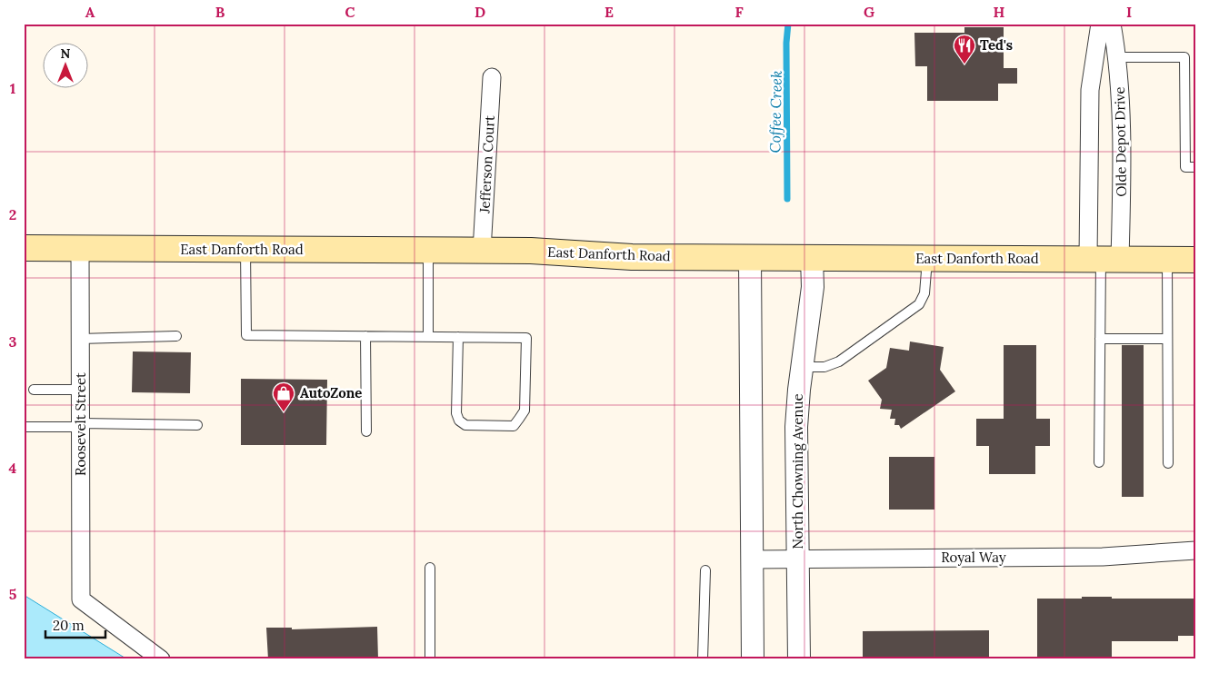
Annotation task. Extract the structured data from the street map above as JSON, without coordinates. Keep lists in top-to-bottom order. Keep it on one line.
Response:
{"streets":{"main road":["East Danforth Road"],"street":["Olde Depot Drive","Jefferson Court","Roosevelt Street","North Chowning Avenue","Royal Way"]},"crossings":[["Olde Depot Drive","East Danforth Road"],["Jefferson Court","East Danforth Road"],["East Danforth Road","Roosevelt Street"],["East Danforth Road","North Chowning Avenue"],["North Chowning Avenue","Royal Way"]],"water":["Coffee Creek"],"places":{"restaurant":["Ted's"],"shop":["AutoZone"]},"scale_bar":"20 m","north":"top","grid":{"columns":["A","B","C","D","E","F","G","H","I"],"rows":["1","2","3","4","5"]}}
